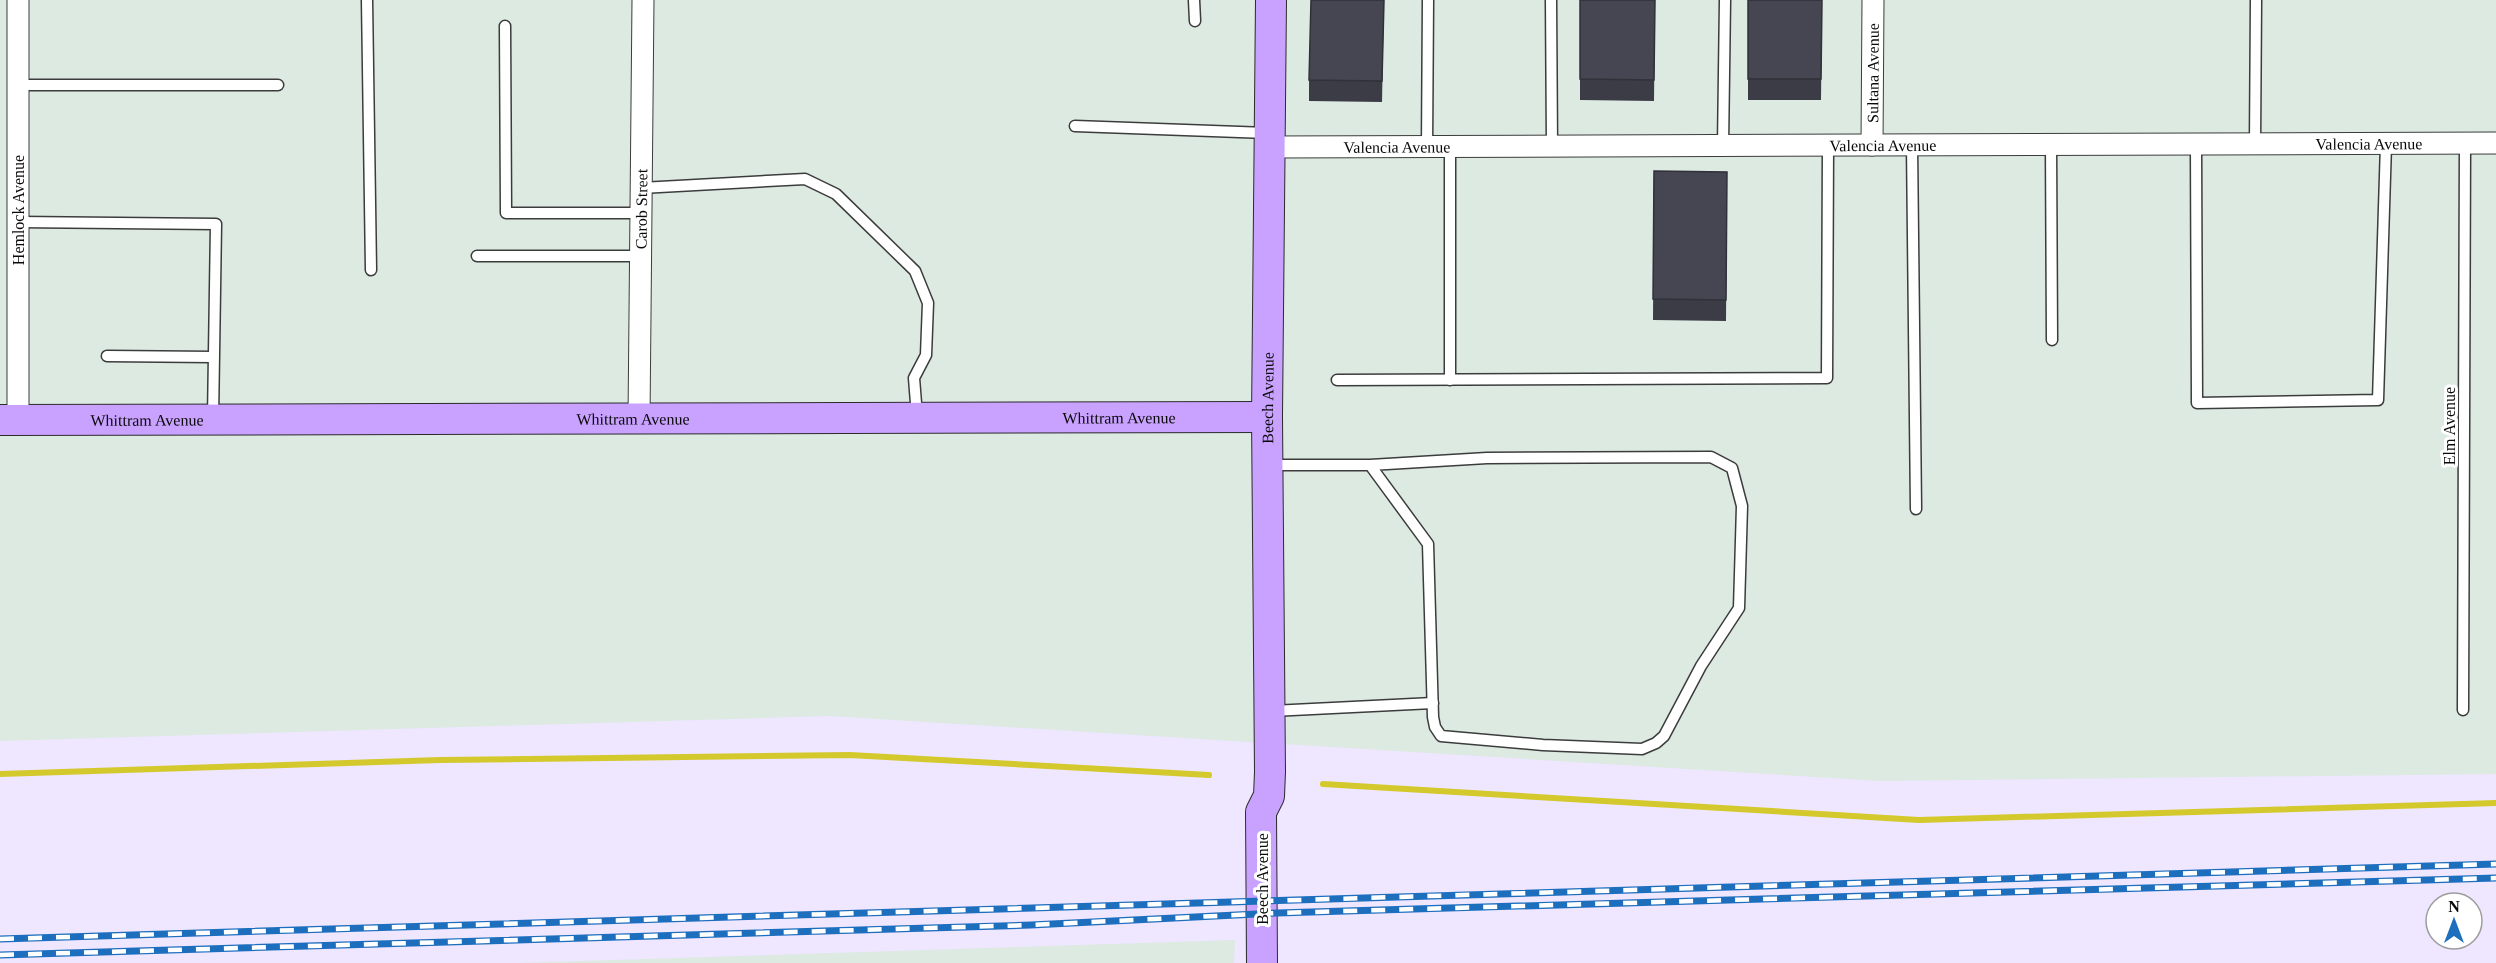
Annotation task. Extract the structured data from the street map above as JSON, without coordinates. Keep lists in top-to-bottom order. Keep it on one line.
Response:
{"streets":{"street":["Sultana Avenue","Valencia Avenue","Hemlock Avenue","Carob Street","Beech Avenue","Whittram Avenue"],"lane":["Elm Avenue"]},"crossings":[["Sultana Avenue","Valencia Avenue"],["Valencia Avenue","Beech Avenue"],["Valencia Avenue","Elm Avenue"],["Hemlock Avenue","Whittram Avenue"],["Carob Street","Whittram Avenue"],["Beech Avenue","Whittram Avenue"]],"north":"top"}
